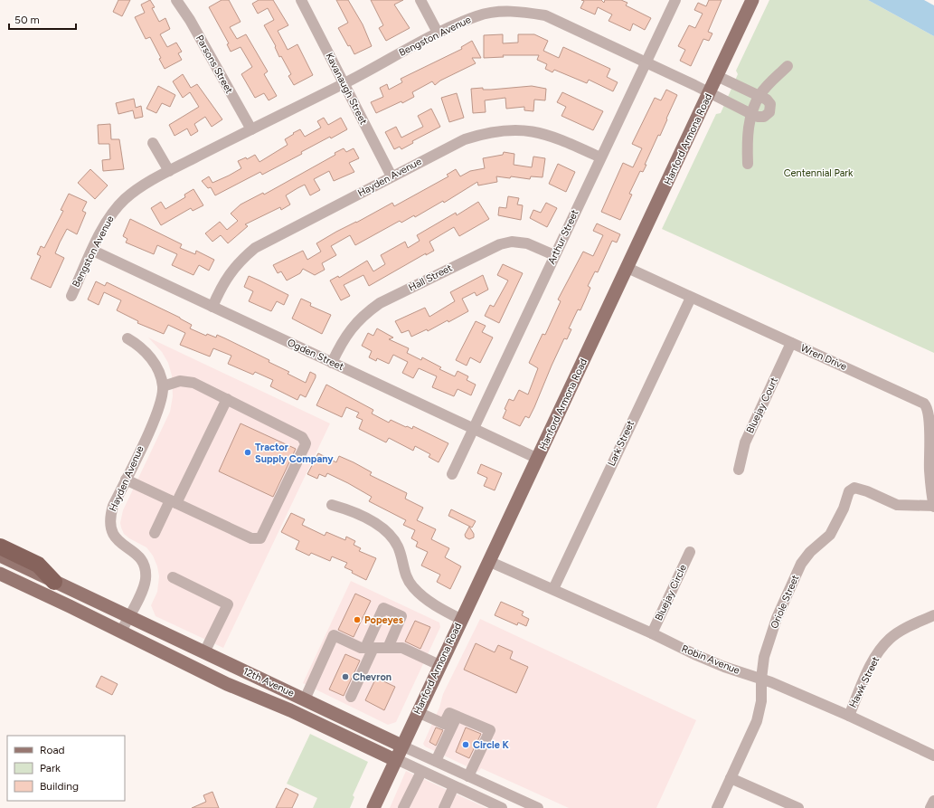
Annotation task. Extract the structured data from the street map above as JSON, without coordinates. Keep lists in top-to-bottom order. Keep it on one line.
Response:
{"streets":{"main road":["Hanford Armona Road","12th Avenue"],"street":["Bengston Avenue","Parsons Street","Kavanaugh Street","Hayden Avenue","Arthur Street","Hall Street","Ogden Street","Wren Drive","Bluejay Court","Lark Street","Bluejay Circle","Oriole Street","Robin Avenue","Hawk Street"]},"crossings":[["Bengston Avenue","Parsons Street"],["Bengston Avenue","Kavanaugh Street"],["Bengston Avenue","Hanford Armona Road"],["Bengston Avenue","Arthur Street"],["Bengston Avenue","Ogden Street"],["Kavanaugh Street","Hayden Avenue"],["Hanford Armona Road","Ogden Street"],["Hanford Armona Road","Wren Drive"],["Hanford Armona Road","Robin Avenue"],["Hanford Armona Road","12th Avenue"],["Hayden Avenue","Arthur Street"],["Hayden Avenue","Ogden Street"],["Hayden Avenue","12th Avenue"],["Arthur Street","Hall Street"],["Arthur Street","Ogden Street"],["Hall Street","Ogden Street"],["Wren Drive","Bluejay Court"],["Wren Drive","Lark Street"],["Wren Drive","Oriole Street"],["Lark Street","Robin Avenue"],["Bluejay Circle","Robin Avenue"],["Oriole Street","Robin Avenue"],["Robin Avenue","Hawk Street"]],"parks":["Centennial Park"],"places":["Tractor Supply Company","Popeyes","Chevron","Circle K"],"legend":["Road","Park","Building"],"scale_bar":"50 m"}
